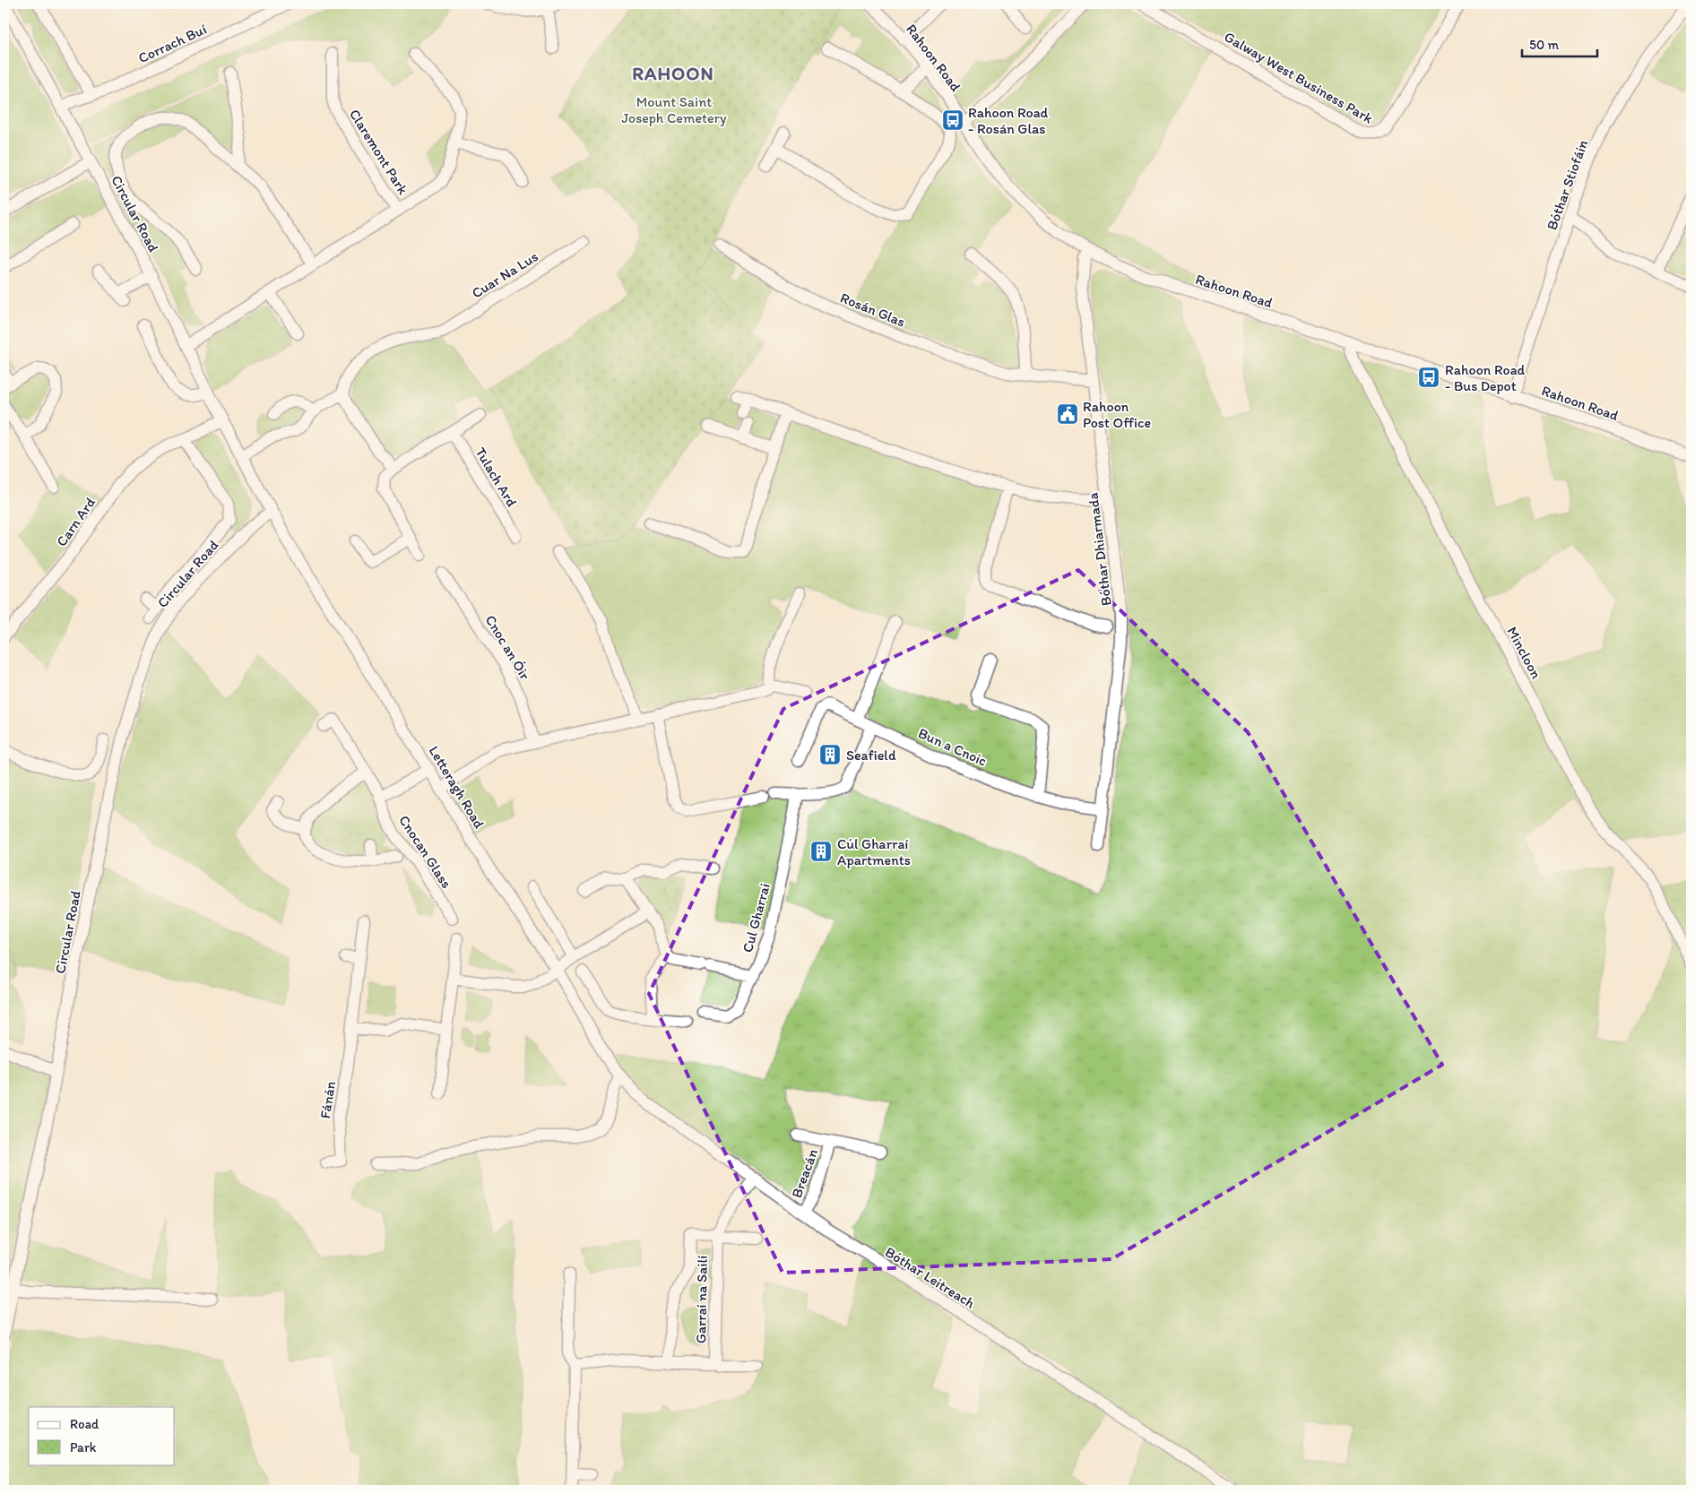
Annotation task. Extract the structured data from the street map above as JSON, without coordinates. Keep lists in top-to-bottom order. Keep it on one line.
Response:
{"streets":{"street":["Corrach Buí","Rahoon Road","Galway West Business Park","Claremont Park","Bóthar Stiofáin","Circular Road","Cuar Na Lus","Rosán Glas","Tulach Ard","Carn Ard","Bóthar Dhiarmada","Cnoc an Óir","Mincloon","Bun a Cnoic","Letteragh Road","Cnocan Glass","Cul Gharrai","Fánán","Breacán","Bóthar Leitreach","Garraí na Sailí"]},"crossings":[["Corrach Buí","Circular Road"],["Rahoon Road","Bóthar Stiofáin"],["Rahoon Road","Bóthar Dhiarmada"],["Rahoon Road","Mincloon"],["Claremont Park","Circular Road"],["Circular Road","Carn Ard"],["Circular Road","Letteragh Road"],["Rosán Glas","Bóthar Dhiarmada"],["Bóthar Dhiarmada","Bun a Cnoic"],["Letteragh Road","Bóthar Leitreach"],["Breacán","Bóthar Leitreach"],["Bóthar Leitreach","Garraí na Sailí"]],"districts":["RAHOON"],"parks":["Mount Saint Joseph Cemetery"],"places":{"bus stop":["Rahoon Road - Rosán Glas","Rahoon Road - Bus Depot"],"public building":["Rahoon Post Office"],"building":["Seafield","Cúl Gharraí Apartments"]},"legend":["Road","Park"],"scale_bar":"50 m"}
